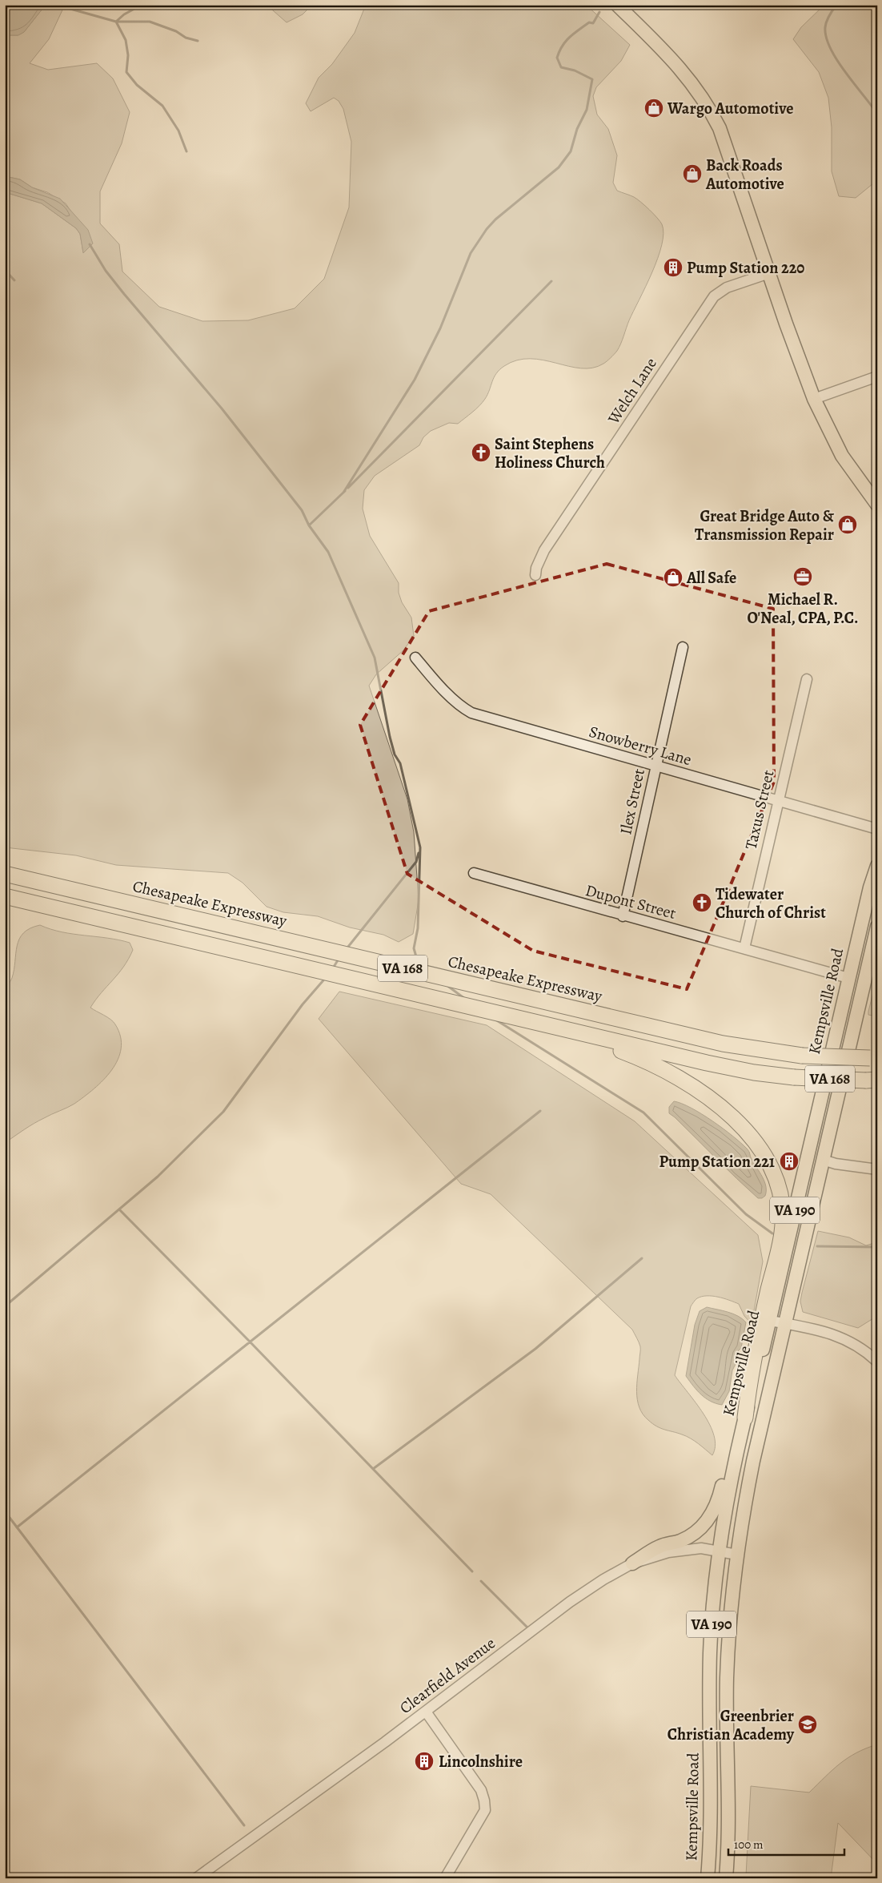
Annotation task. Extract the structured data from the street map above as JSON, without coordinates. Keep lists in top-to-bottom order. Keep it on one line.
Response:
{"streets":{"highway":["Chesapeake Expressway","VA 168"],"main road":["Kempsville Road","VA 190"],"street":["Welch Lane","Snowberry Lane","Ilex Street","Taxus Street","Dupont Street","Clearfield Avenue"]},"crossings":[["Snowberry Lane","Ilex Street"],["Snowberry Lane","Taxus Street"],["Ilex Street","Dupont Street"],["Taxus Street","Dupont Street"],["Dupont Street","Kempsville Road"],["Kempsville Road","Clearfield Avenue"]],"places":{"shop":["Wargo Automotive","Back Roads Automotive","Great Bridge Auto & Transmission Repair","All Safe"],"building":["Pump Station 220","Pump Station 221","Lincolnshire"],"church":["Saint Stephens Holiness Church","Tidewater Church of Christ"],"office":["Michael R. O'Neal, CPA, P.C."],"school or university":["Greenbrier Christian Academy"]},"scale_bar":"100 m"}
